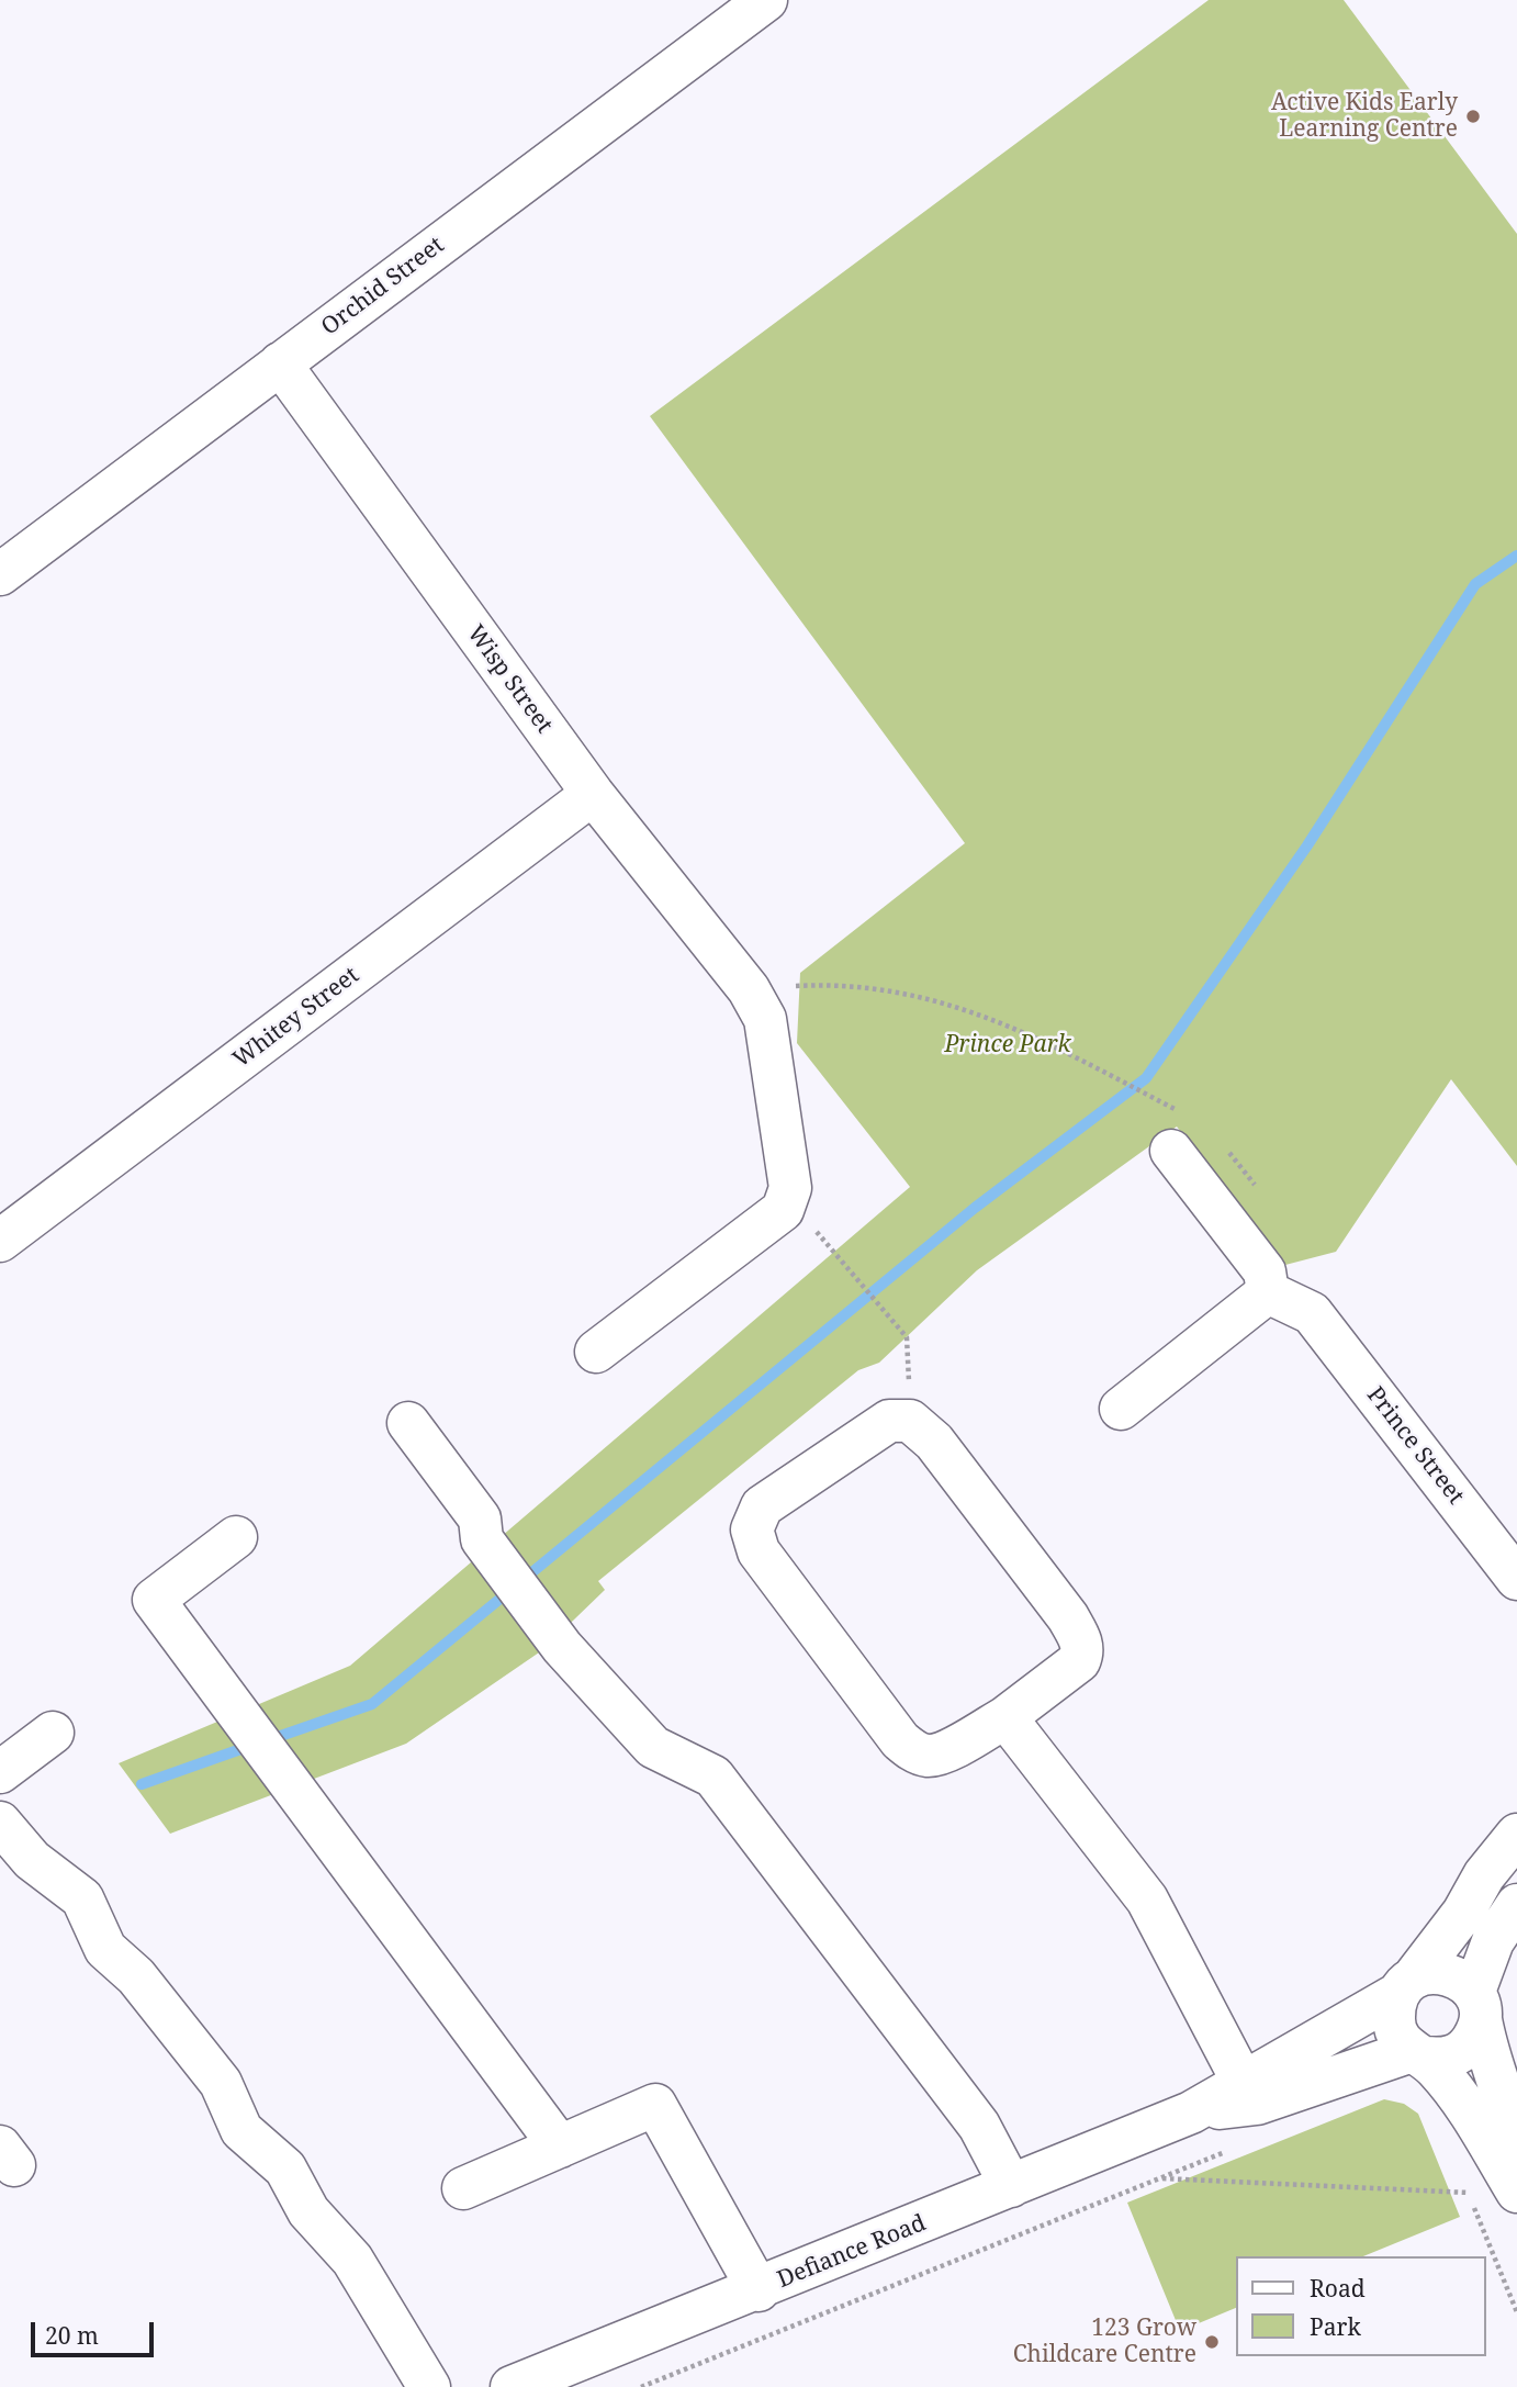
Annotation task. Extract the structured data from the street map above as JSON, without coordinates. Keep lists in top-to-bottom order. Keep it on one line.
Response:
{"streets":{"street":["Orchid Street","Wisp Street","Whitey Street","Prince Street","Defiance Road"]},"crossings":[["Orchid Street","Wisp Street"],["Wisp Street","Whitey Street"]],"parks":["Prince Park"],"places":["Active Kids Early Learning Centre","123 Grow Childcare Centre"],"legend":["Road","Park"],"scale_bar":"20 m"}
